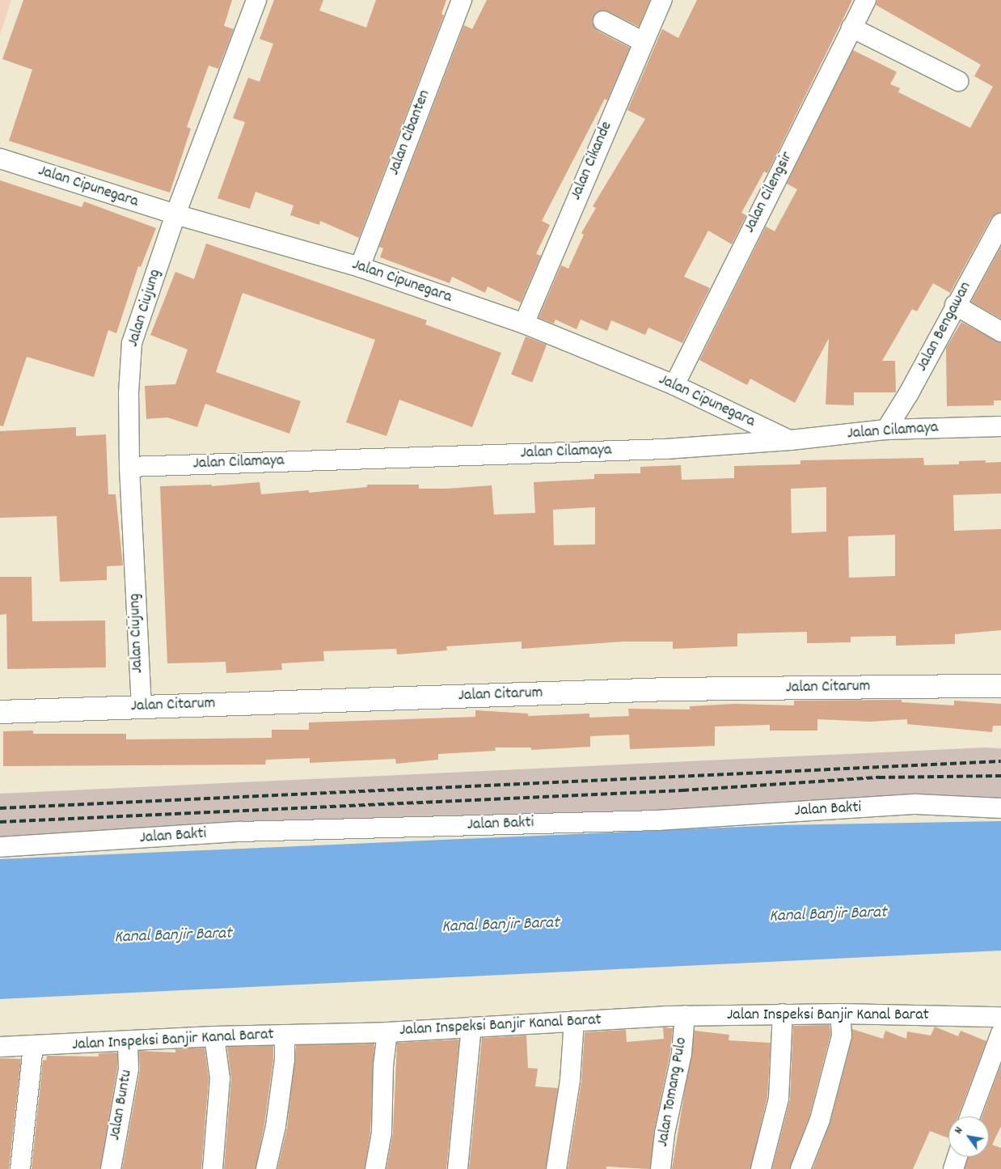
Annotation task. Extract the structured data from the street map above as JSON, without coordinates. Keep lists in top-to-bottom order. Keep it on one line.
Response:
{"streets":{"street":["Jalan Cibanten","Jalan Cikande","Jalan Cipunegara","Jalan Cilengsir","Jalan Ciujung","Jalan Bengawan","Jalan Cilamaya","Jalan Citarum","Jalan Bakti","Jalan Inspeksi Banjir Kanal Barat","Jalan Tomang Pulo","Jalan Buntu"]},"crossings":[["Jalan Cibanten","Jalan Cipunegara"],["Jalan Cikande","Jalan Cipunegara"],["Jalan Cipunegara","Jalan Cilengsir"],["Jalan Cipunegara","Jalan Ciujung"],["Jalan Cipunegara","Jalan Cilamaya"],["Jalan Ciujung","Jalan Cilamaya"],["Jalan Ciujung","Jalan Citarum"],["Jalan Bengawan","Jalan Cilamaya"],["Jalan Inspeksi Banjir Kanal Barat","Jalan Tomang Pulo"],["Jalan Inspeksi Banjir Kanal Barat","Jalan Buntu"]],"water":["Kanal Banjir Barat"],"north":"top left"}
